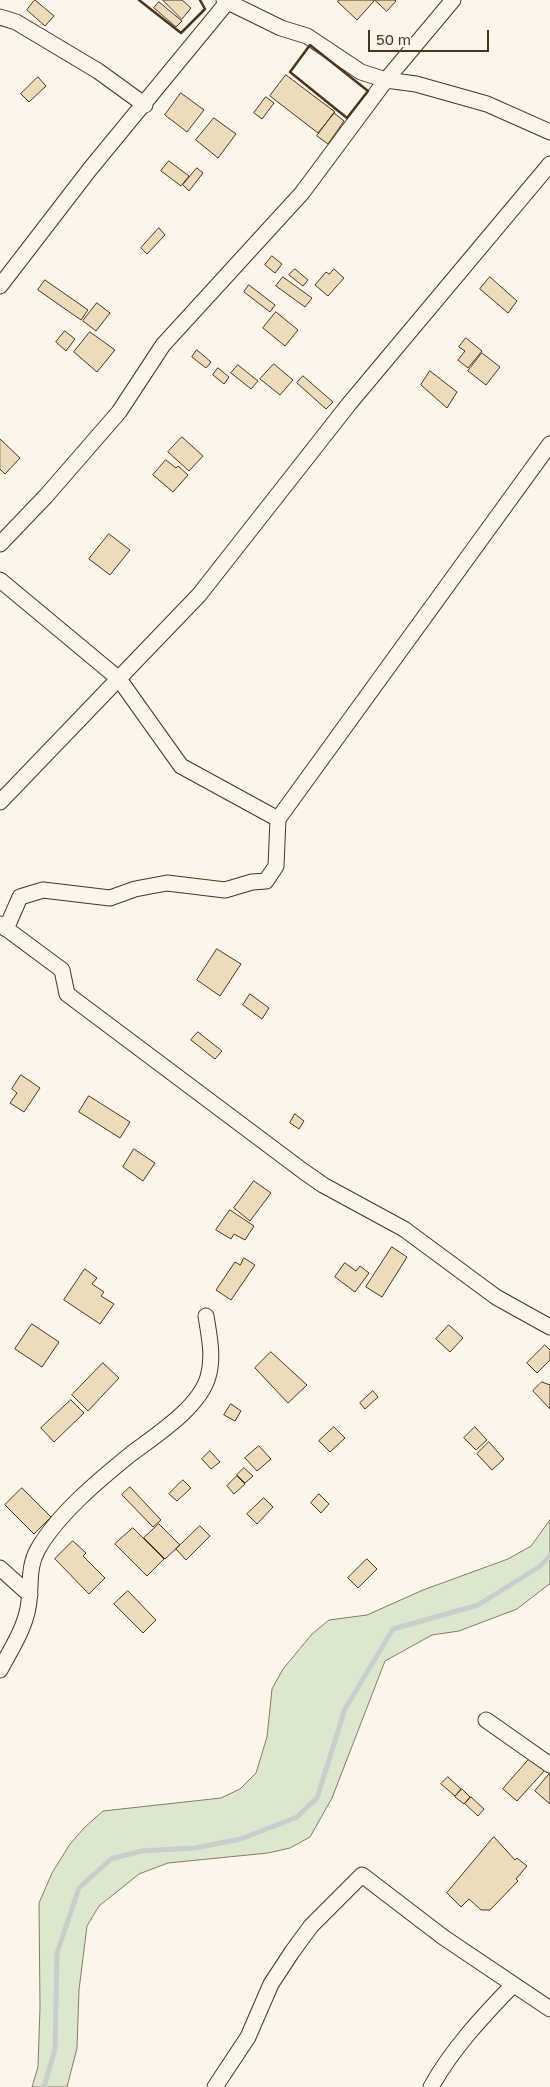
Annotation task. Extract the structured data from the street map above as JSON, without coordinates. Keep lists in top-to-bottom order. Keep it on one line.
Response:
{"scale_bar":"50 m"}
